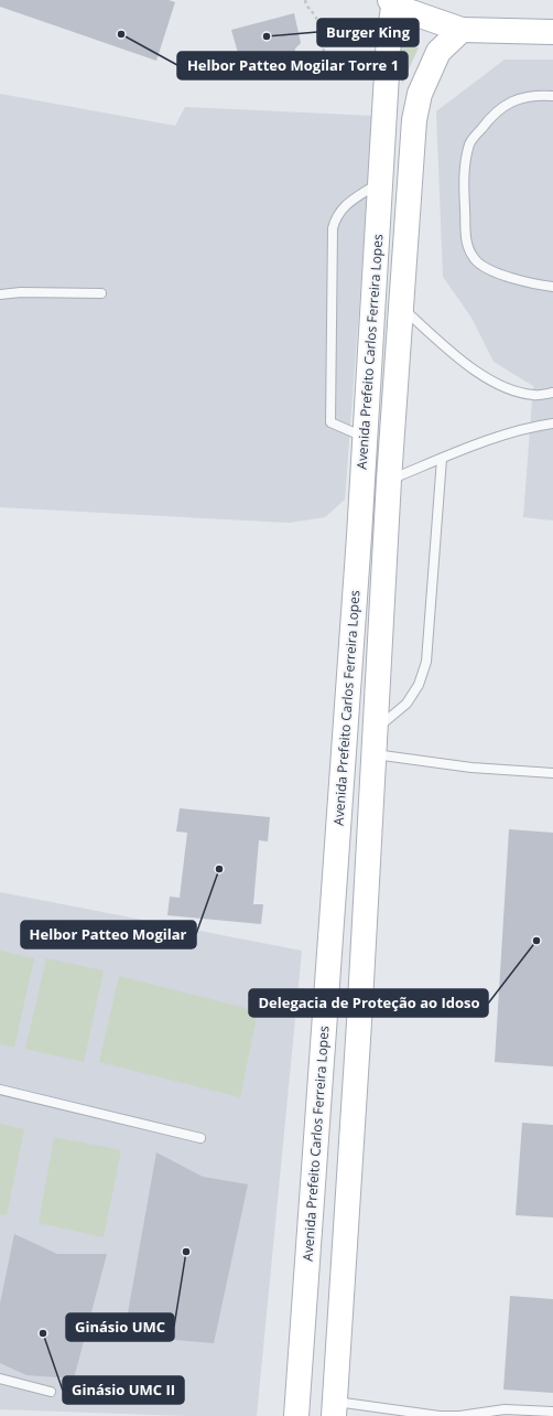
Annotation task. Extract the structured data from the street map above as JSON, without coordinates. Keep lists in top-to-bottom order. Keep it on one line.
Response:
{"streets":{"main road":["Avenida Prefeito Carlos Ferreira Lopes"]},"places":["Helbor Patteo Mogilar Torre 1","Burger King","Helbor Patteo Mogilar","Delegacia de Proteção ao Idoso","Ginásio UMC","Ginásio UMC II"]}
